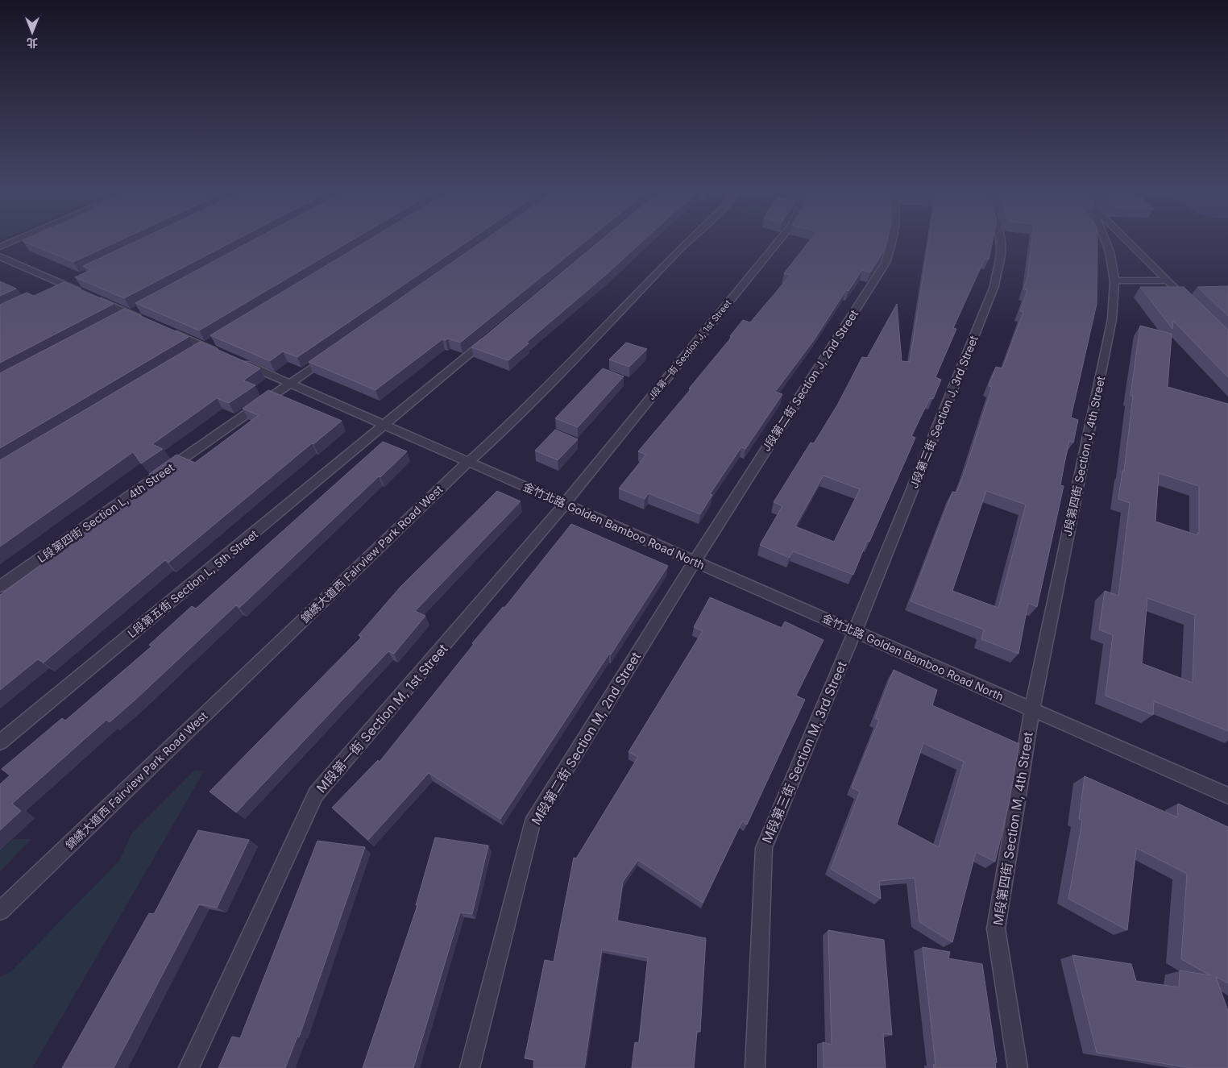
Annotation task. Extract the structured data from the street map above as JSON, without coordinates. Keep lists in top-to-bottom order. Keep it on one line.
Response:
{"streets":{"street":["J段第一街 Section J, 1st Street","J段第二街 Section J, 2nd Street","J段第三街 Section J, 3rd Street","J段第四街 Section J, 4th Street","L段第四街 Section L, 4th Street","金竹北路 Golden Bamboo Road North","錦綉大道西 Fairview Park Road West","L段第五街 Section L, 5th Street","M段第一街 Section M, 1st Street","M段第二街 Section M, 2nd Street","M段第三街 Section M, 3rd Street","M段第四街 Section M, 4th Street"]},"crossings":[["J段第一街 Section J, 1st Street","金竹北路 Golden Bamboo Road North"],["J段第一街 Section J, 1st Street","M段第一街 Section M, 1st Street"],["J段第二街 Section J, 2nd Street","金竹北路 Golden Bamboo Road North"],["J段第二街 Section J, 2nd Street","M段第二街 Section M, 2nd Street"],["J段第三街 Section J, 3rd Street","金竹北路 Golden Bamboo Road North"],["J段第三街 Section J, 3rd Street","M段第三街 Section M, 3rd Street"],["J段第四街 Section J, 4th Street","金竹北路 Golden Bamboo Road North"],["J段第四街 Section J, 4th Street","M段第四街 Section M, 4th Street"],["L段第四街 Section L, 4th Street","金竹北路 Golden Bamboo Road North"],["金竹北路 Golden Bamboo Road North","錦綉大道西 Fairview Park Road West"],["金竹北路 Golden Bamboo Road North","L段第五街 Section L, 5th Street"],["金竹北路 Golden Bamboo Road North","M段第一街 Section M, 1st Street"],["金竹北路 Golden Bamboo Road North","M段第二街 Section M, 2nd Street"],["金竹北路 Golden Bamboo Road North","M段第三街 Section M, 3rd Street"],["金竹北路 Golden Bamboo Road North","M段第四街 Section M, 4th Street"]],"north":"bottom"}
